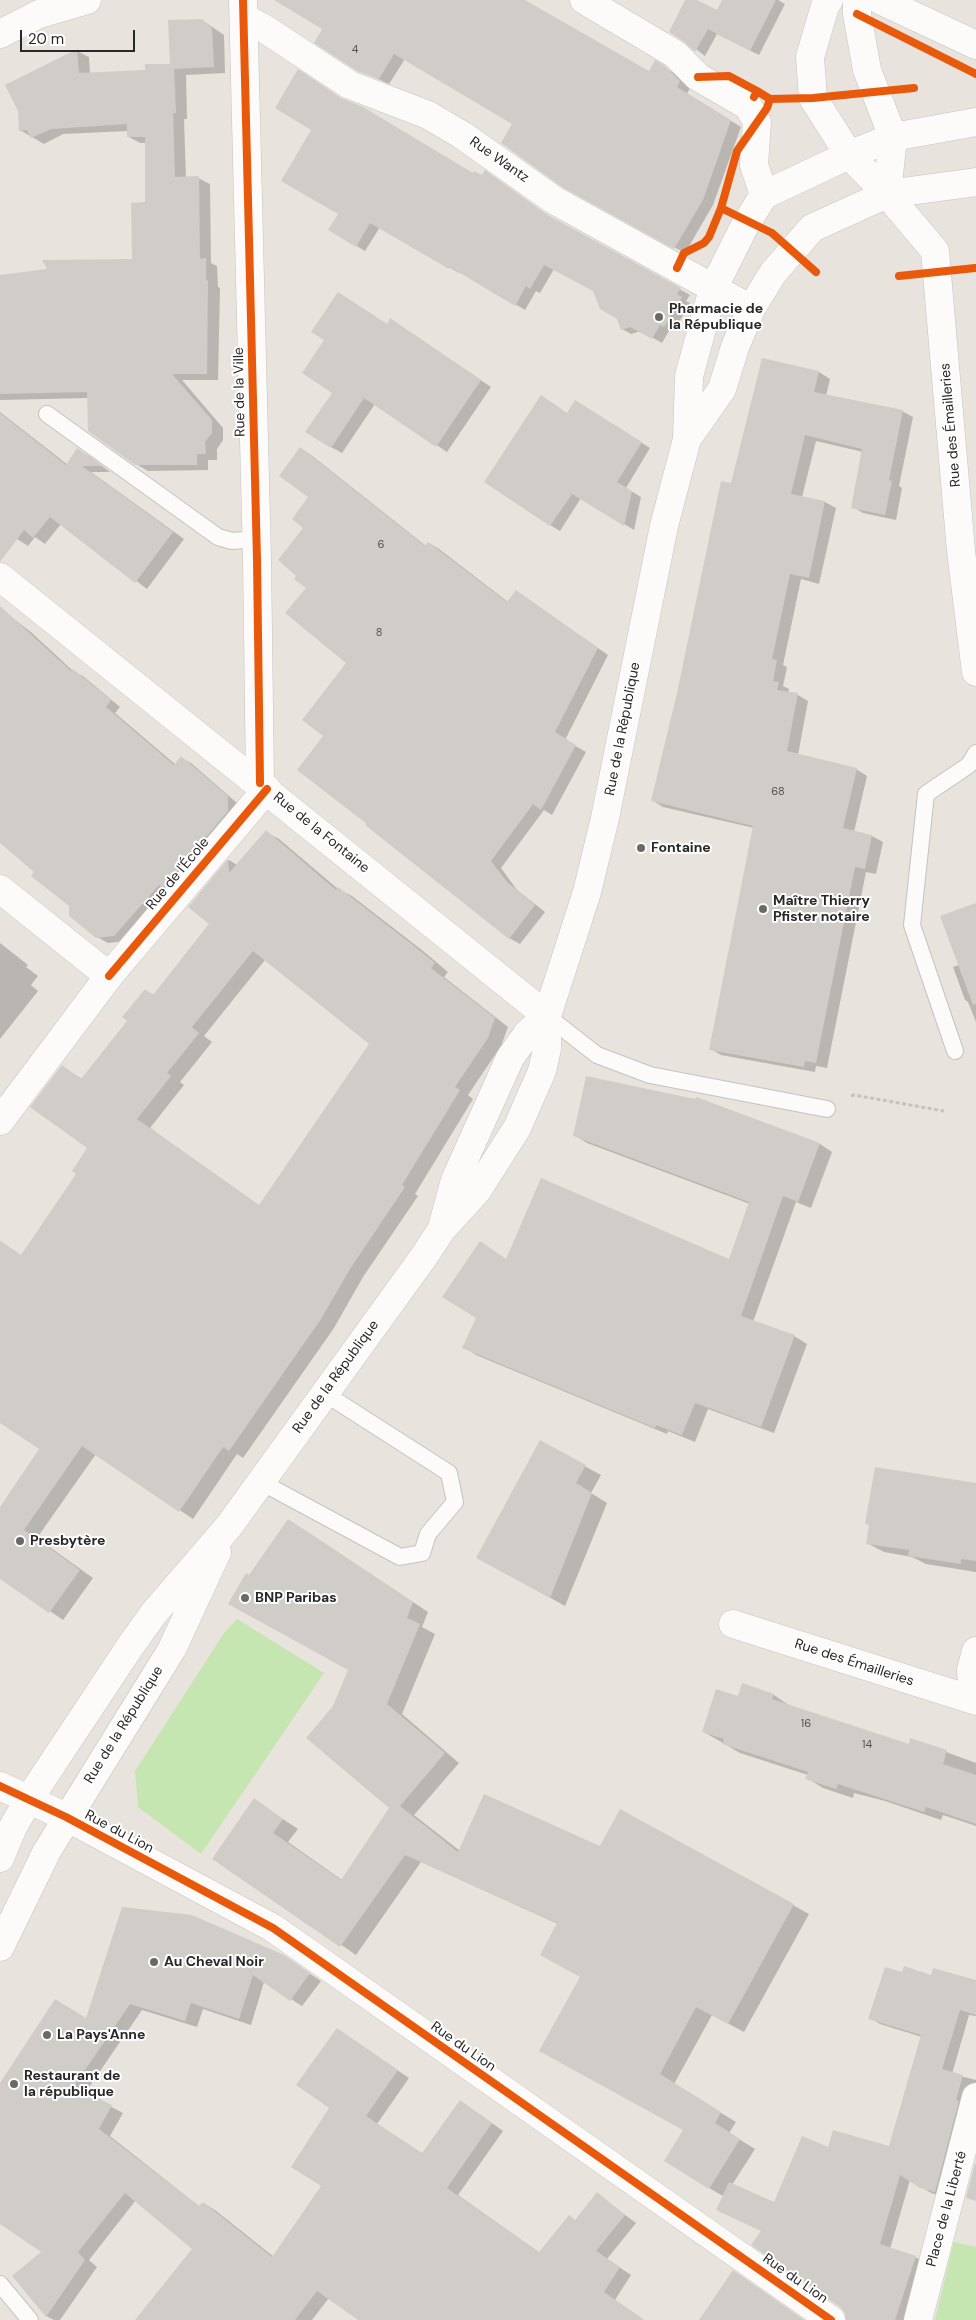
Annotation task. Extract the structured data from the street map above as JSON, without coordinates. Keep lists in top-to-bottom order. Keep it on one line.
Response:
{"streets":{"street":["Rue Wantz","Rue de la Ville","Rue des Émailleries","Rue de la République","Rue de la Fontaine","Rue de l'École","Rue du Lion","Place de la Liberté"]},"crossings":[["Rue Wantz","Rue de la Ville"],["Rue Wantz","Rue de la République"],["Rue de la Ville","Rue de la Fontaine"],["Rue de la Ville","Rue de l'École"],["Rue des Émailleries","Rue de la République"],["Rue de la République","Rue de la Fontaine"],["Rue de la République","Rue du Lion"],["Rue de la Fontaine","Rue de l'École"]],"places":["Pharmacie de la République","Fontaine","Maître Thierry Pfister notaire","Presbytère","BNP Paribas","Au Cheval Noir","La Pays'Anne","Restaurant de la république"],"house_numbers":["4","6","8","68","16","14"],"scale_bar":"20 m"}
